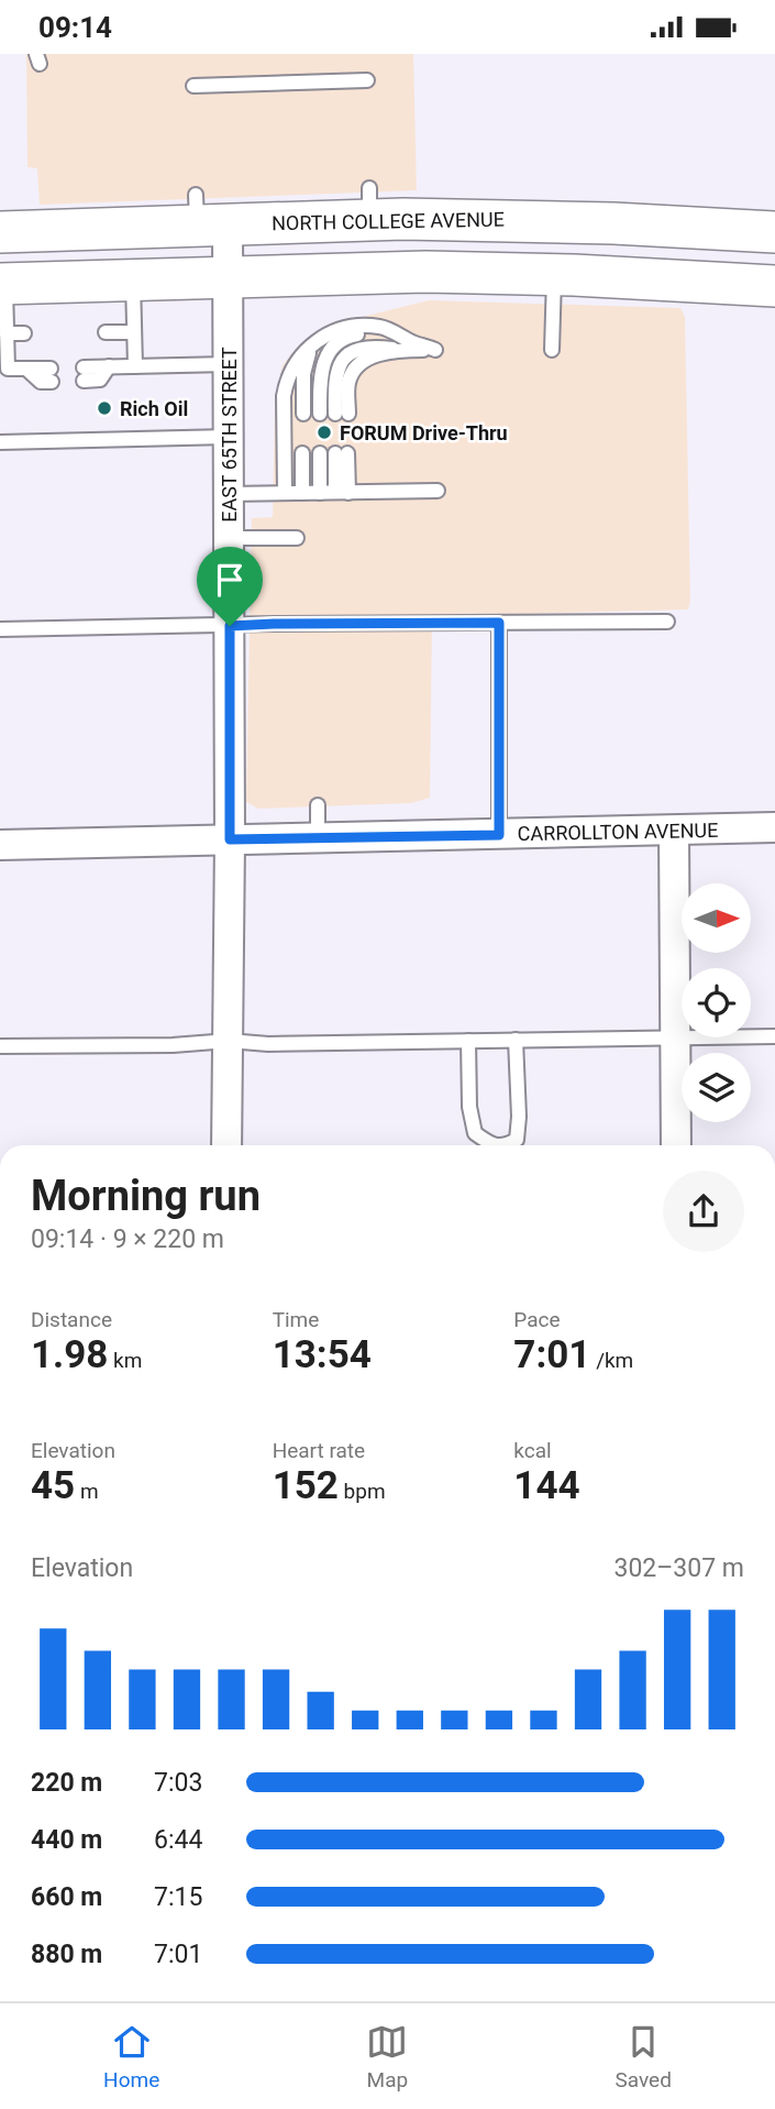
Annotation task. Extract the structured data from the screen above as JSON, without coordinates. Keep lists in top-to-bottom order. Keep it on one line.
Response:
{"streets":{"main road":["NORTH COLLEGE AVENUE"],"street":["EAST 65TH STREET","CARROLLTON AVENUE"]},"crossings":[["NORTH COLLEGE AVENUE","EAST 65TH STREET"],["EAST 65TH STREET","CARROLLTON AVENUE"]],"places":["Rich Oil","FORUM Drive-Thru"],"north":"right","page":{"status":"09:14","heading":["Morning run","09:14 · 9 × 220 m"],"stats":[["Distance","1.98 km"],["Time","13:54"],["Pace","7:01 /km"],["Elevation","45 m"],["Heart rate","152 bpm"],["kcal","144"]],"chart":["Elevation","302–307 m"],"list":[{"name":"220 m","note":"7:03"},{"name":"440 m","note":"6:44"},{"name":"660 m","note":"7:15"},{"name":"880 m","note":"7:01"}],"tabs":["Home","Map","Saved"]}}
